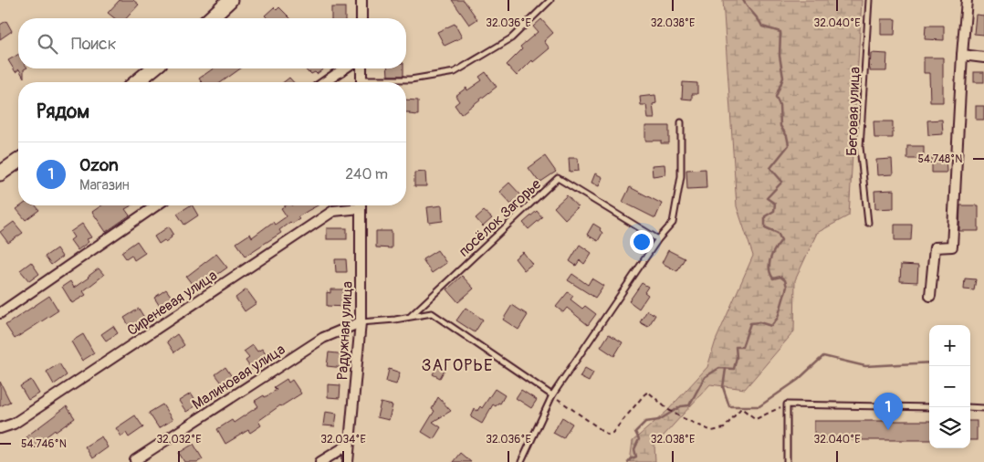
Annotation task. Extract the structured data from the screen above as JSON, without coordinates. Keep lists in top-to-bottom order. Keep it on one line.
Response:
{"streets":{"street":["Сиреневая улица","Радужная улица","Малиновая улица"],"lane":["Беговая улица","посёлок Загорье"]},"crossings":[["Радужная улица","Малиновая улица"]],"districts":["ЗАГОРЬЕ"],"page":{"search":"Поиск","heading":"Рядом","list":[{"mark":"1","name":"Ozon","note":"Магазин","value":"240 m"}],"map_buttons":["+","−"],"pins":"1"},"coordinates":["32.036°E","32.038°E","32.040°E","54.748°N","32.032°E","32.034°E","54.746°N"]}
